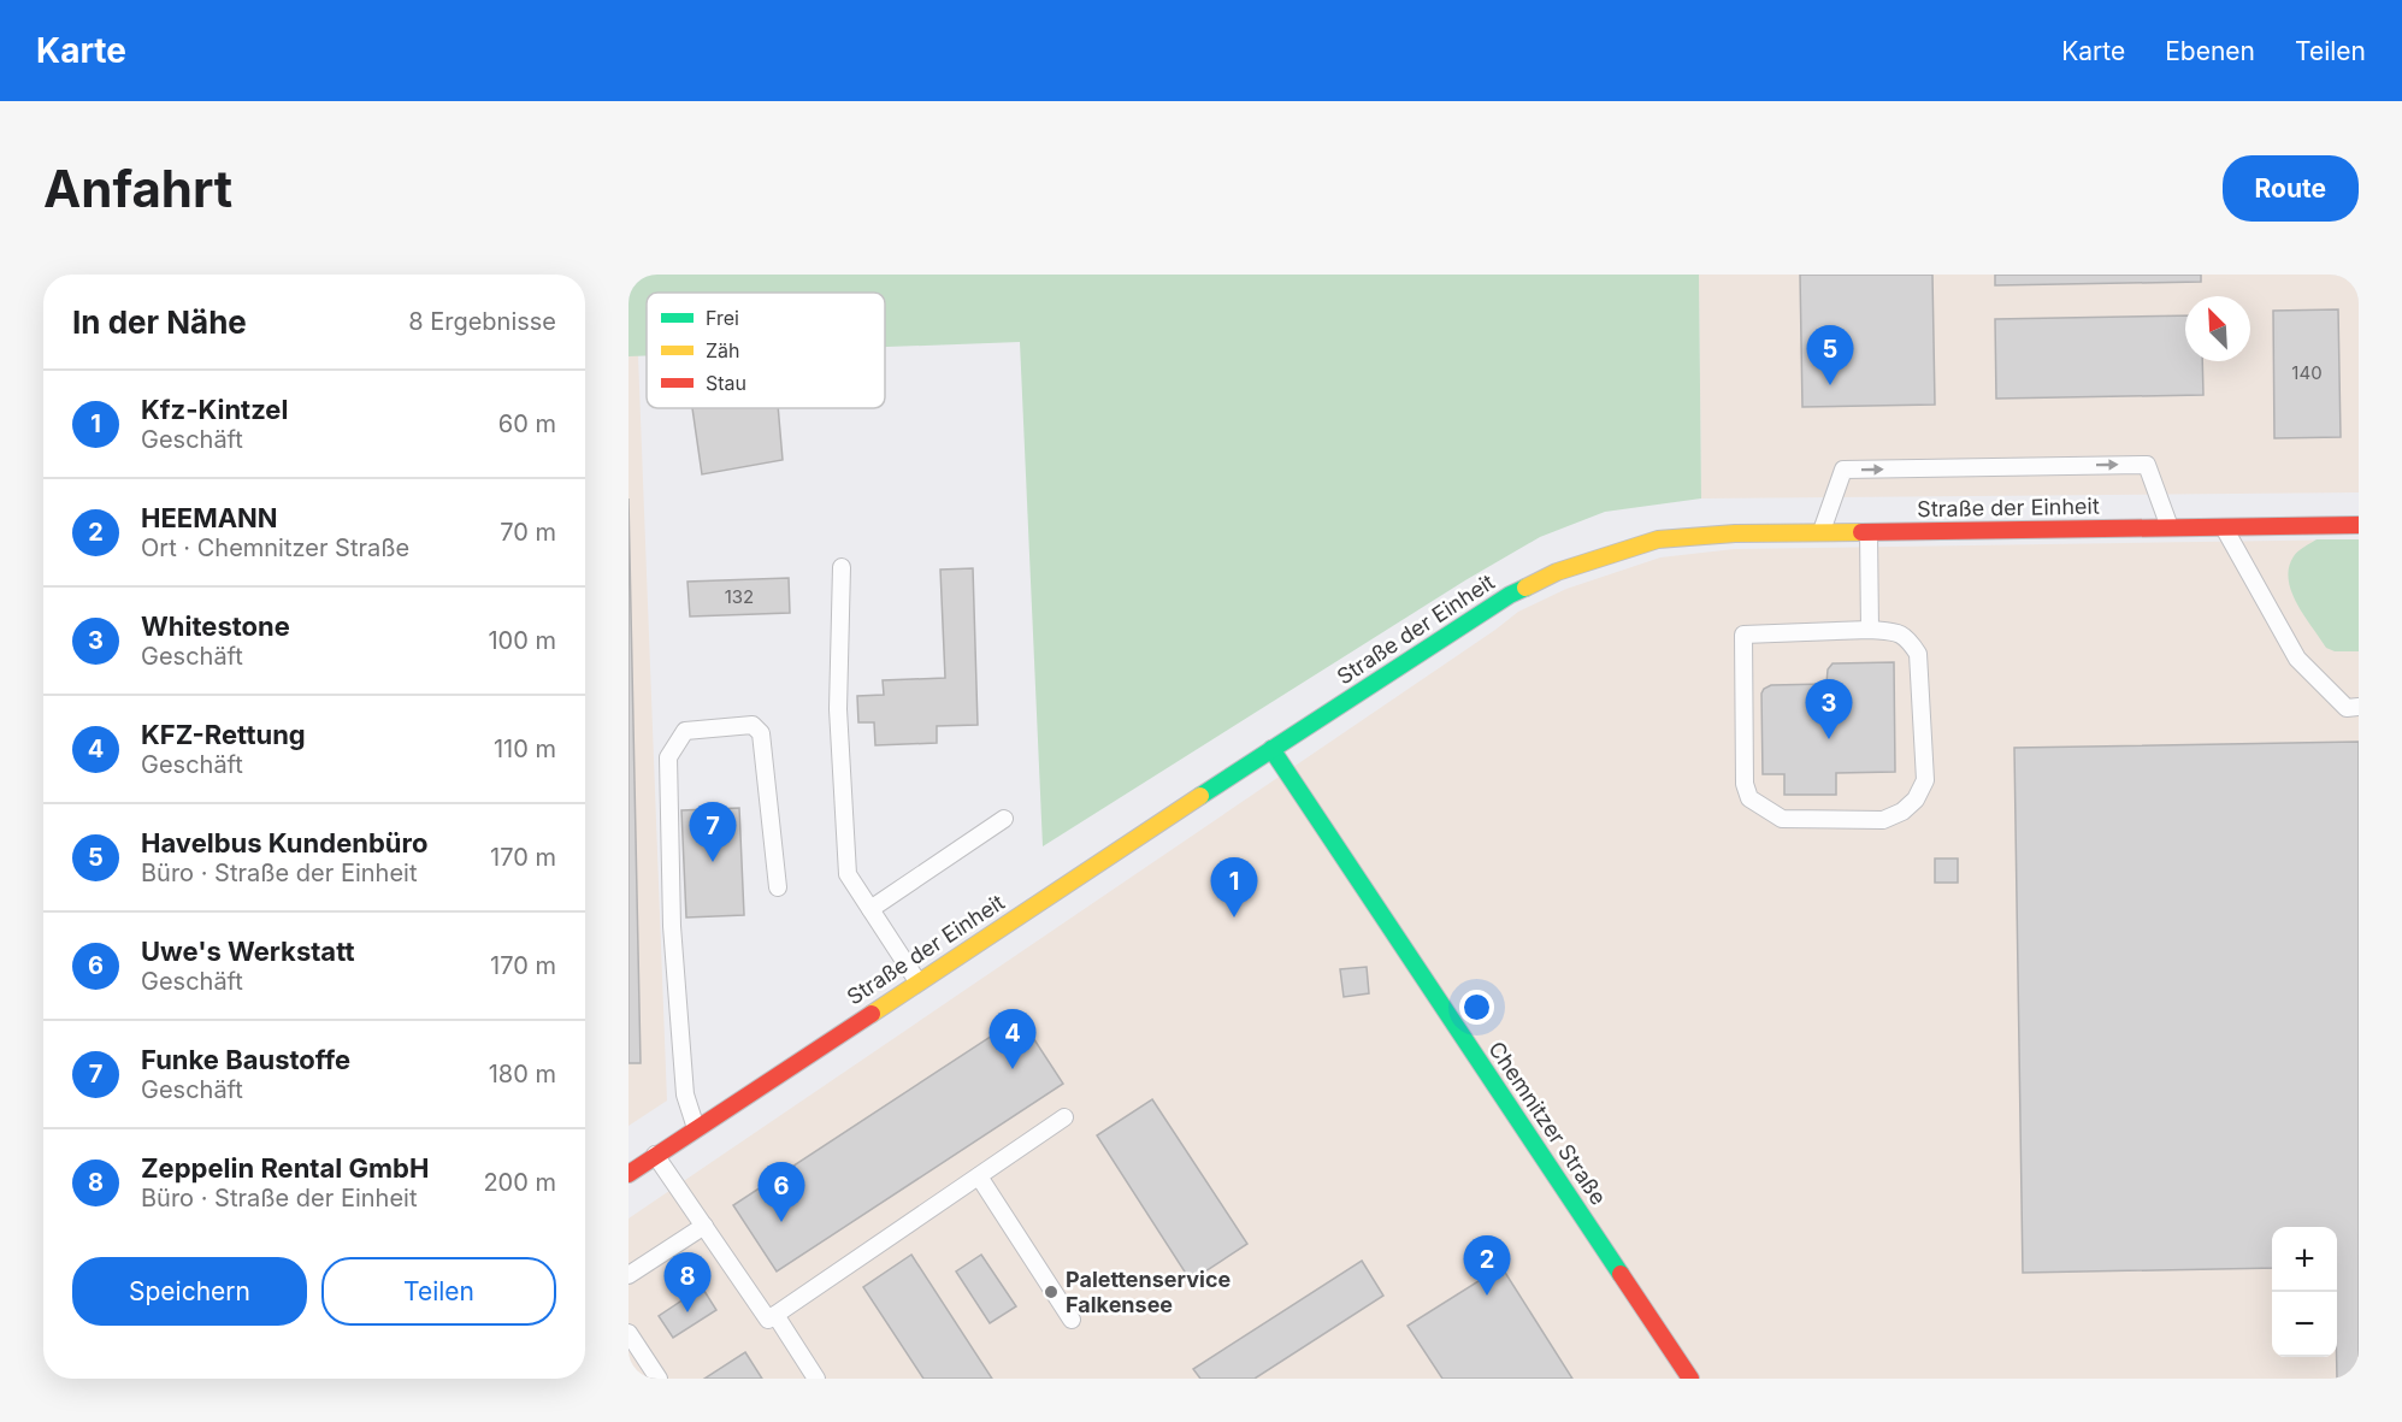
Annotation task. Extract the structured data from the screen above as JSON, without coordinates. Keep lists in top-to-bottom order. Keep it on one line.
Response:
{"streets":{"street":["Straße der Einheit","Chemnitzer Straße"]},"crossings":[["Straße der Einheit","Chemnitzer Straße"]],"places":["Palettenservice Falkensee"],"house_numbers":["140","132"],"legend":["Frei","Zäh","Stau"],"north":"top left","page":{"header":"Karte","nav":["Karte","Ebenen","Teilen"],"buttons":["Route",["Speichern","Teilen"]],"title":"Anfahrt","heading":["In der Nähe","8 Ergebnisse"],"pins":["5","3","7","1","4","6","2","8"],"list":[{"mark":"1","name":"Kfz-Kintzel","note":"Geschäft","value":"60 m"},{"mark":"2","name":"HEEMANN","note":"Ort · Chemnitzer Straße","value":"70 m"},{"mark":"3","name":"Whitestone","note":"Geschäft","value":"100 m"},{"mark":"4","name":"KFZ-Rettung","note":"Geschäft","value":"110 m"},{"mark":"5","name":"Havelbus Kundenbüro","note":"Büro · Straße der Einheit","value":"170 m"},{"mark":"6","name":"Uwe's Werkstatt","note":"Geschäft","value":"170 m"},{"mark":"7","name":"Funke Baustoffe","note":"Geschäft","value":"180 m"},{"mark":"8","name":"Zeppelin Rental GmbH","note":"Büro · Straße der Einheit","value":"200 m"}],"map_buttons":["+","−"]}}
